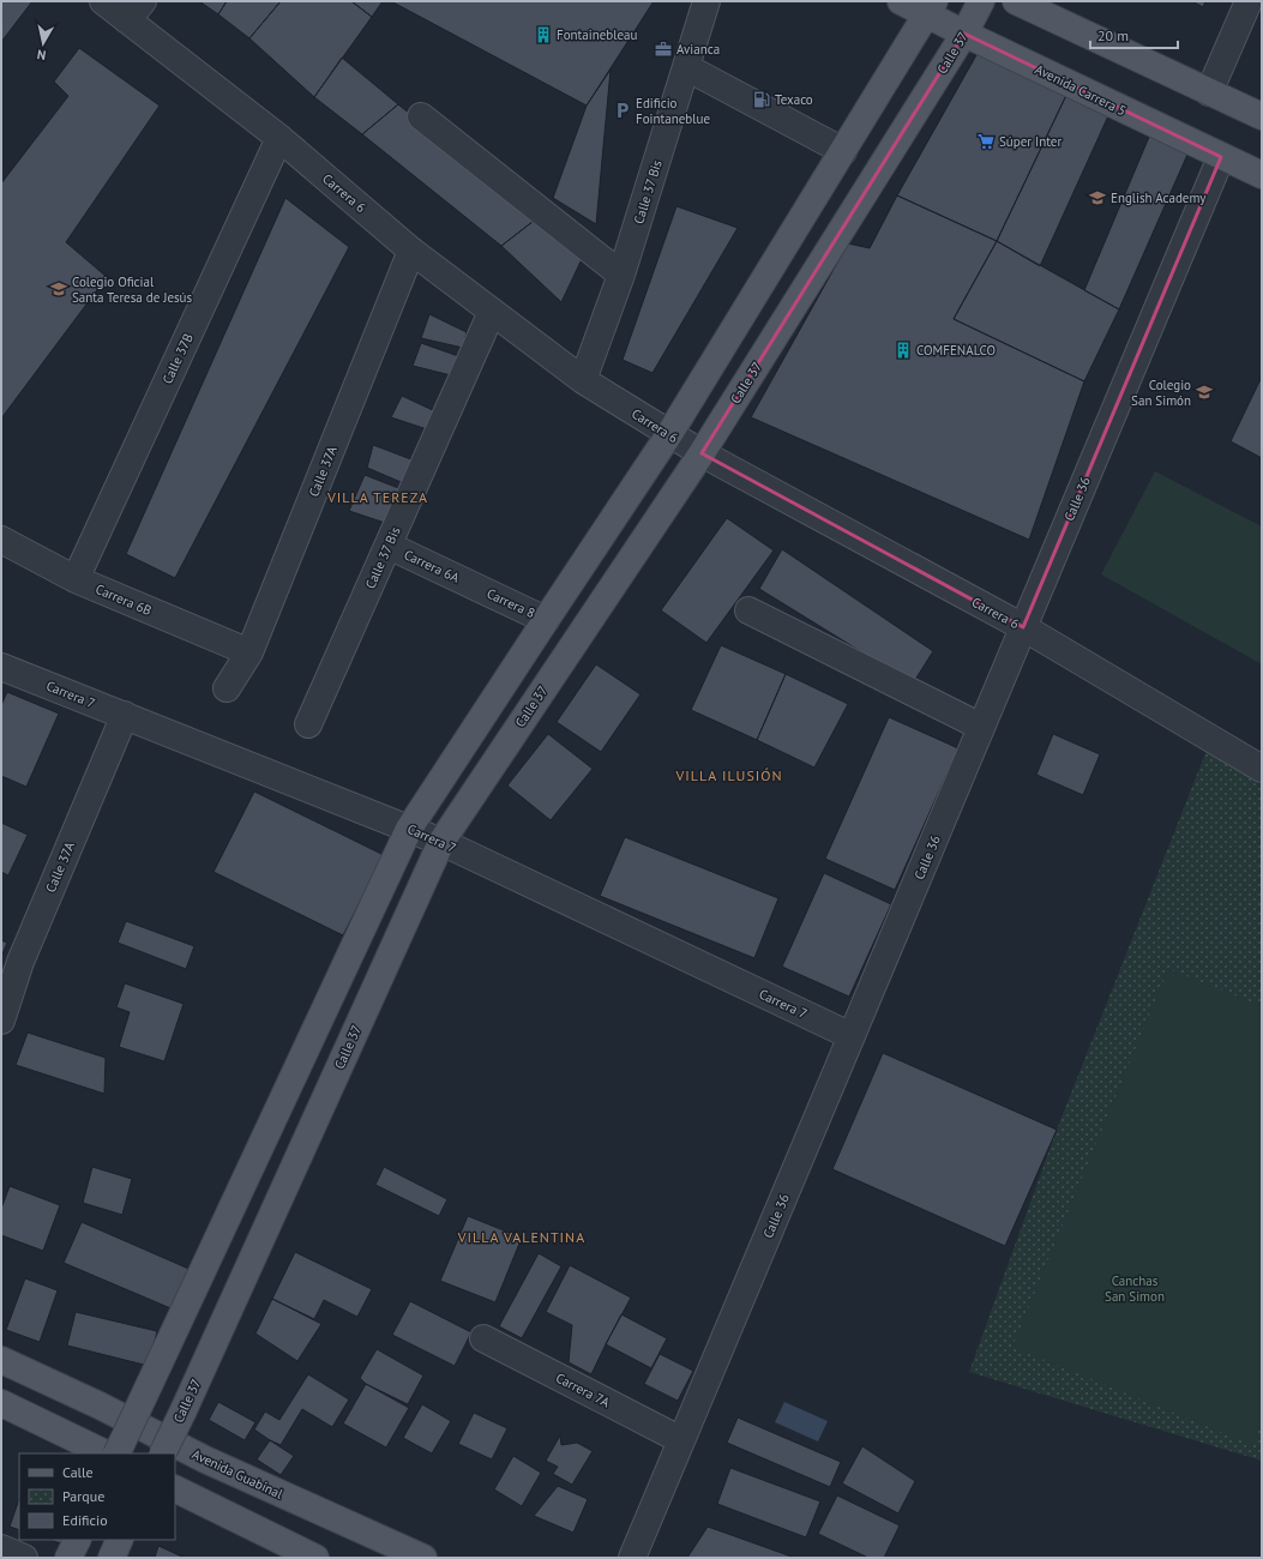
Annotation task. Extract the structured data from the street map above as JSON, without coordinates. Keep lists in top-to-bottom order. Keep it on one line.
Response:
{"streets":{"main road":["Calle 37","Avenida Carrera 5","Avenida Guabinal"],"street":["Calle 37 Bis","Carrera 6","Calle 37B","Calle 37A","Calle 36","Carrera 6A","Carrera 6B","Carrera 8","Carrera 7","Carrera 7A"]},"crossings":[["Calle 37","Avenida Carrera 5"],["Calle 37","Carrera 6"],["Calle 37","Carrera 7"],["Avenida Carrera 5","Calle 36"],["Calle 37 Bis","Carrera 6"],["Calle 37 Bis","Carrera 6A"],["Carrera 6","Calle 37B"],["Carrera 6","Calle 37A"],["Carrera 6","Calle 36"],["Calle 37B","Carrera 6B"],["Calle 37A","Carrera 6B"],["Calle 37A","Carrera 7"],["Calle 36","Carrera 7"],["Calle 36","Carrera 7A"],["Carrera 6A","Carrera 8"]],"districts":["VILLA TEREZA","VILLA ILUSIÓN","VILLA VALENTINA"],"parks":["Canchas San Simon"],"places":{"building":["Fontainebleau","COMFENALCO"],"office":["Avianca"],"fuel station":["Texaco"],"parking":["Edificio Fointaneblue"],"supermarket":["Súper Inter"],"school or university":["English Academy","Colegio Oficial Santa Teresa de Jesús","Colegio San Simón"]},"legend":["Calle","Parque","Edificio"],"scale_bar":"20 m","north":"bottom"}
